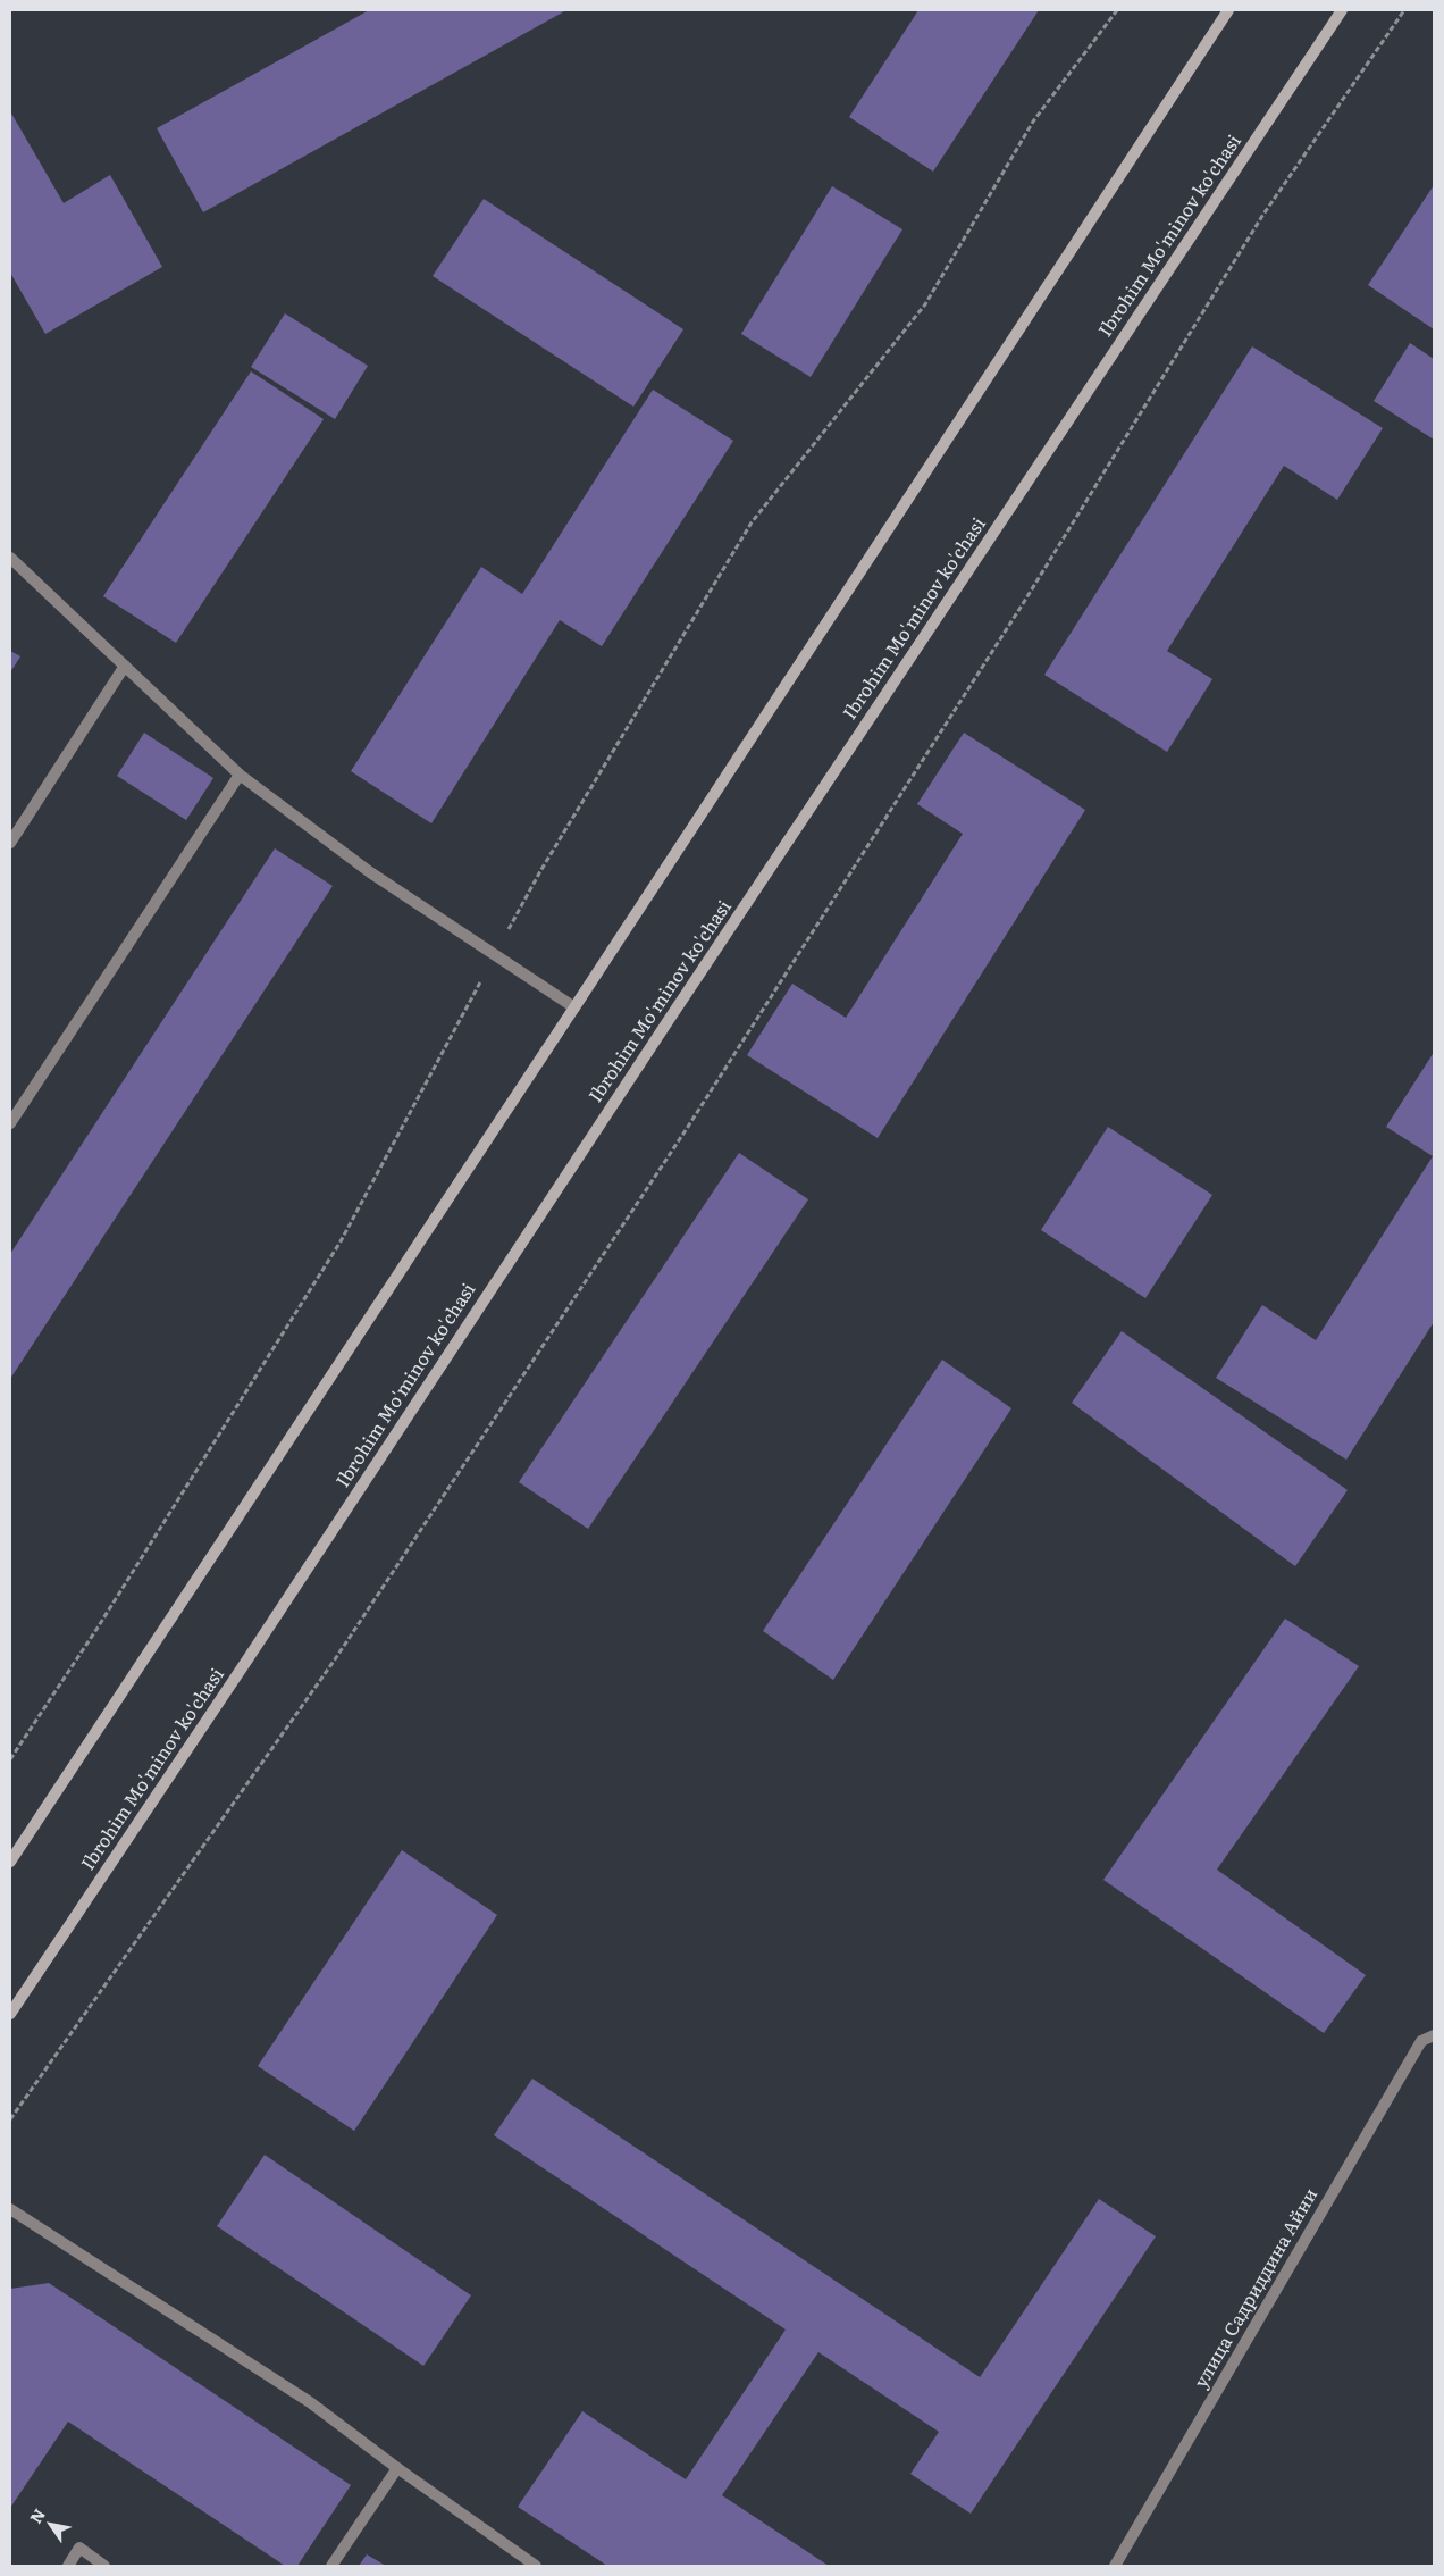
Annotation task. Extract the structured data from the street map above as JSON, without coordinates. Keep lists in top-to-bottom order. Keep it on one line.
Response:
{"streets":{"main road":["Ibrohim Mo'minov ko'chasi"],"street":["улица Садриддина Айни"]},"north":"top left"}
